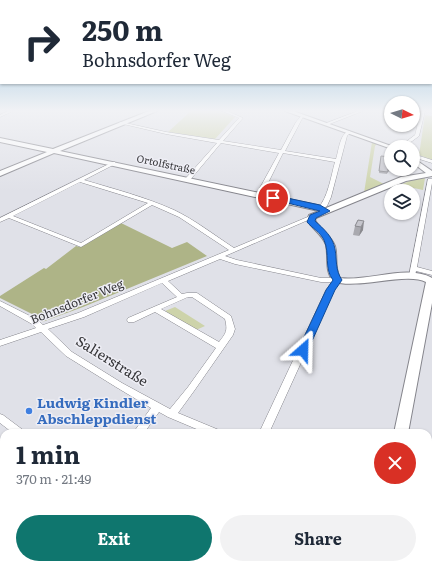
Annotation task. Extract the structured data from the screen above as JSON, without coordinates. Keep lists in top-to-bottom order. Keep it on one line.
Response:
{"streets":{"street":["Ortolfstraße","Bohnsdorfer Weg","Salierstraße"]},"crossings":[["Ortolfstraße","Bohnsdorfer Weg"],["Bohnsdorfer Weg","Salierstraße"]],"places":["Ludwig Kindler Abschleppdienst"],"north":"right","page":{"turn":["250 m","Bohnsdorfer Weg"],"heading":["1 min","370 m · 21:49"],"buttons":["Exit","Share"]}}
